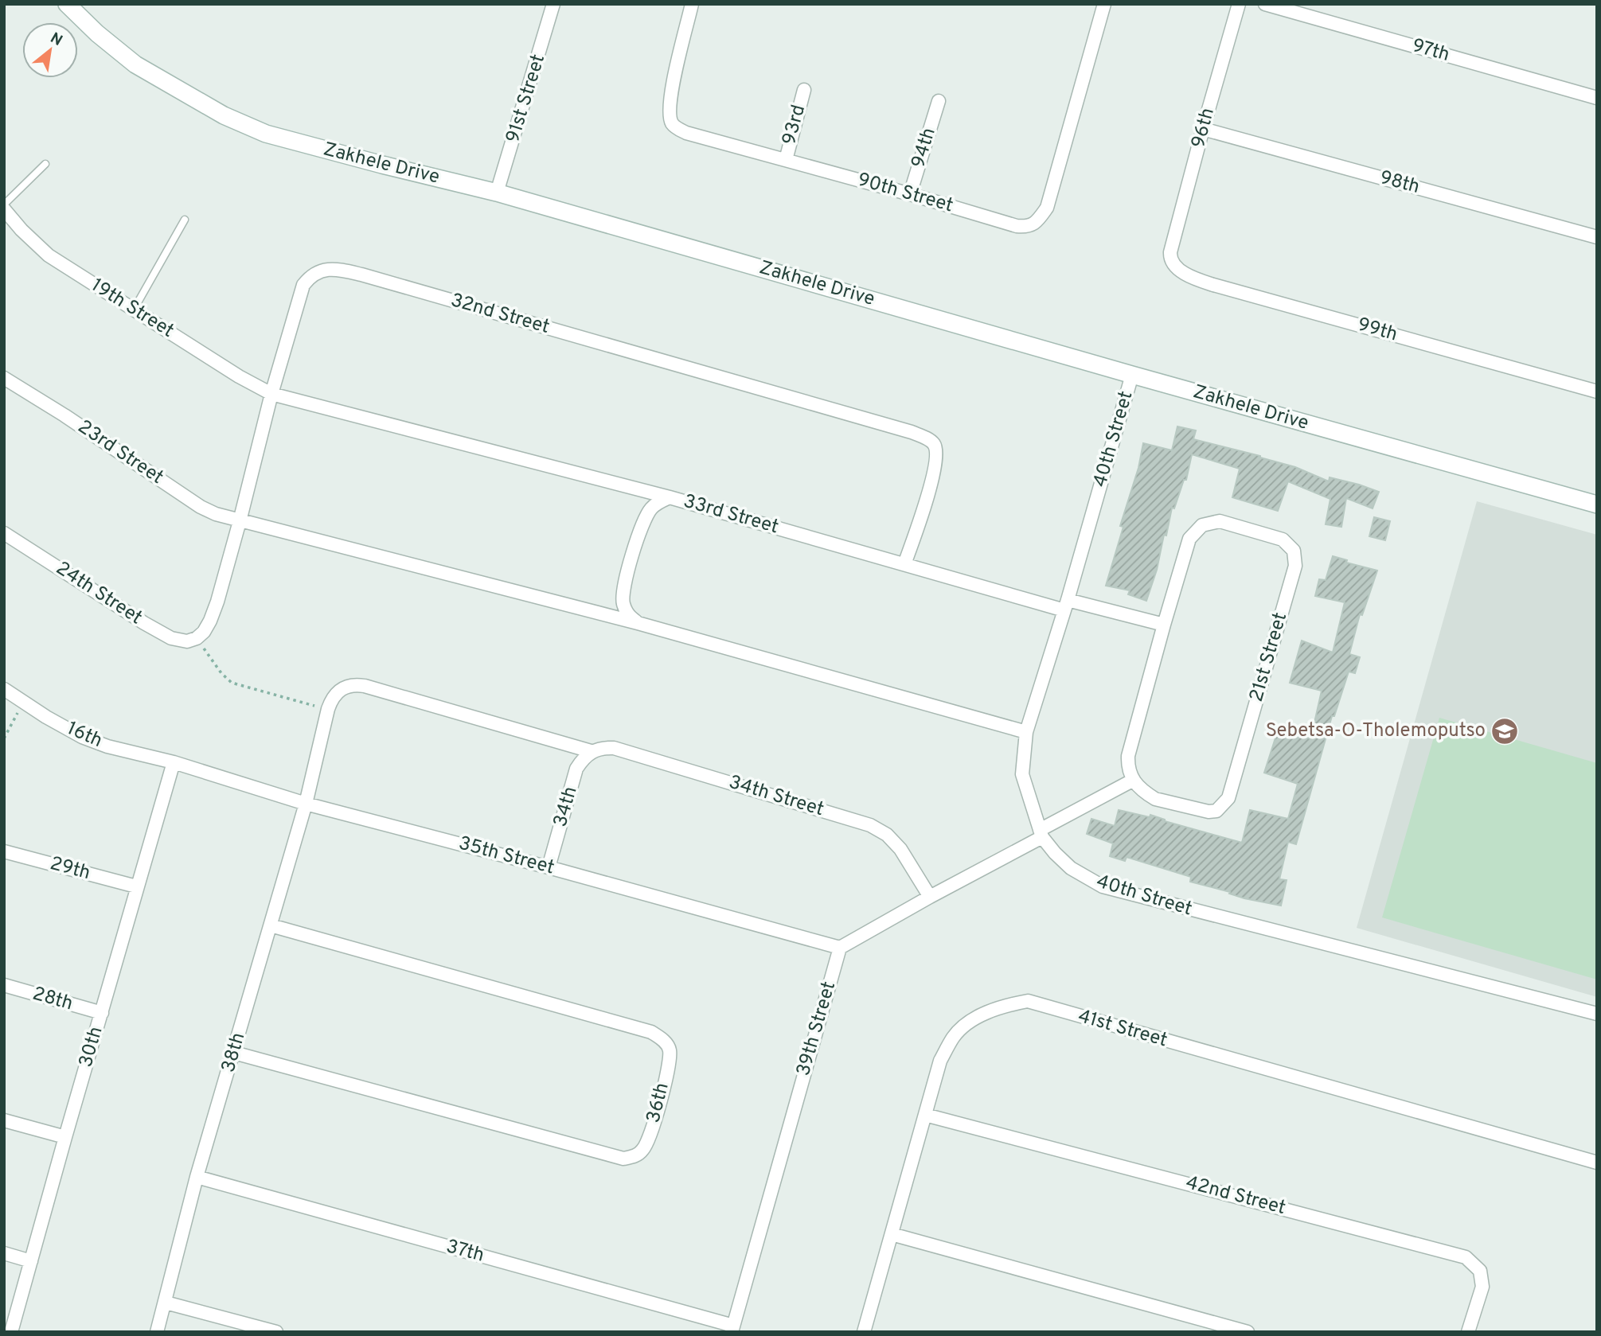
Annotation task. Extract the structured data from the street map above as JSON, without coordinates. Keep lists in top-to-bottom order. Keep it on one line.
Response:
{"streets":{"street":["97th","91st Street","93rd","96th","94th","Zakhele Drive","98th","90th Street","19th Street","32nd Street","99th","40th Street","23rd Street","33rd Street","24th Street","21st Street","16th","34th Street","34th","35th Street","29th","28th","39th Street","41st Street","30th","38th","36th","42nd Street","37th"]},"crossings":[["91st Street","Zakhele Drive"],["93rd","90th Street"],["96th","98th"],["96th","99th"],["94th","90th Street"],["Zakhele Drive","40th Street"],["19th Street","32nd Street"],["19th Street","33rd Street"],["32nd Street","23rd Street"],["32nd Street","33rd Street"],["32nd Street","24th Street"],["40th Street","33rd Street"],["23rd Street","33rd Street"],["33rd Street","21st Street"],["16th","35th Street"],["16th","30th"],["34th Street","34th"],["34th Street","38th"],["34th","35th Street"],["35th Street","39th Street"],["35th Street","30th"],["35th Street","38th"],["29th","30th"],["28th","30th"],["39th Street","37th"],["41st Street","42nd Street"],["38th","36th"],["38th","37th"]],"places":{"school or university":["Sebetsa-O-Tholemoputso"]},"north":"top right"}
